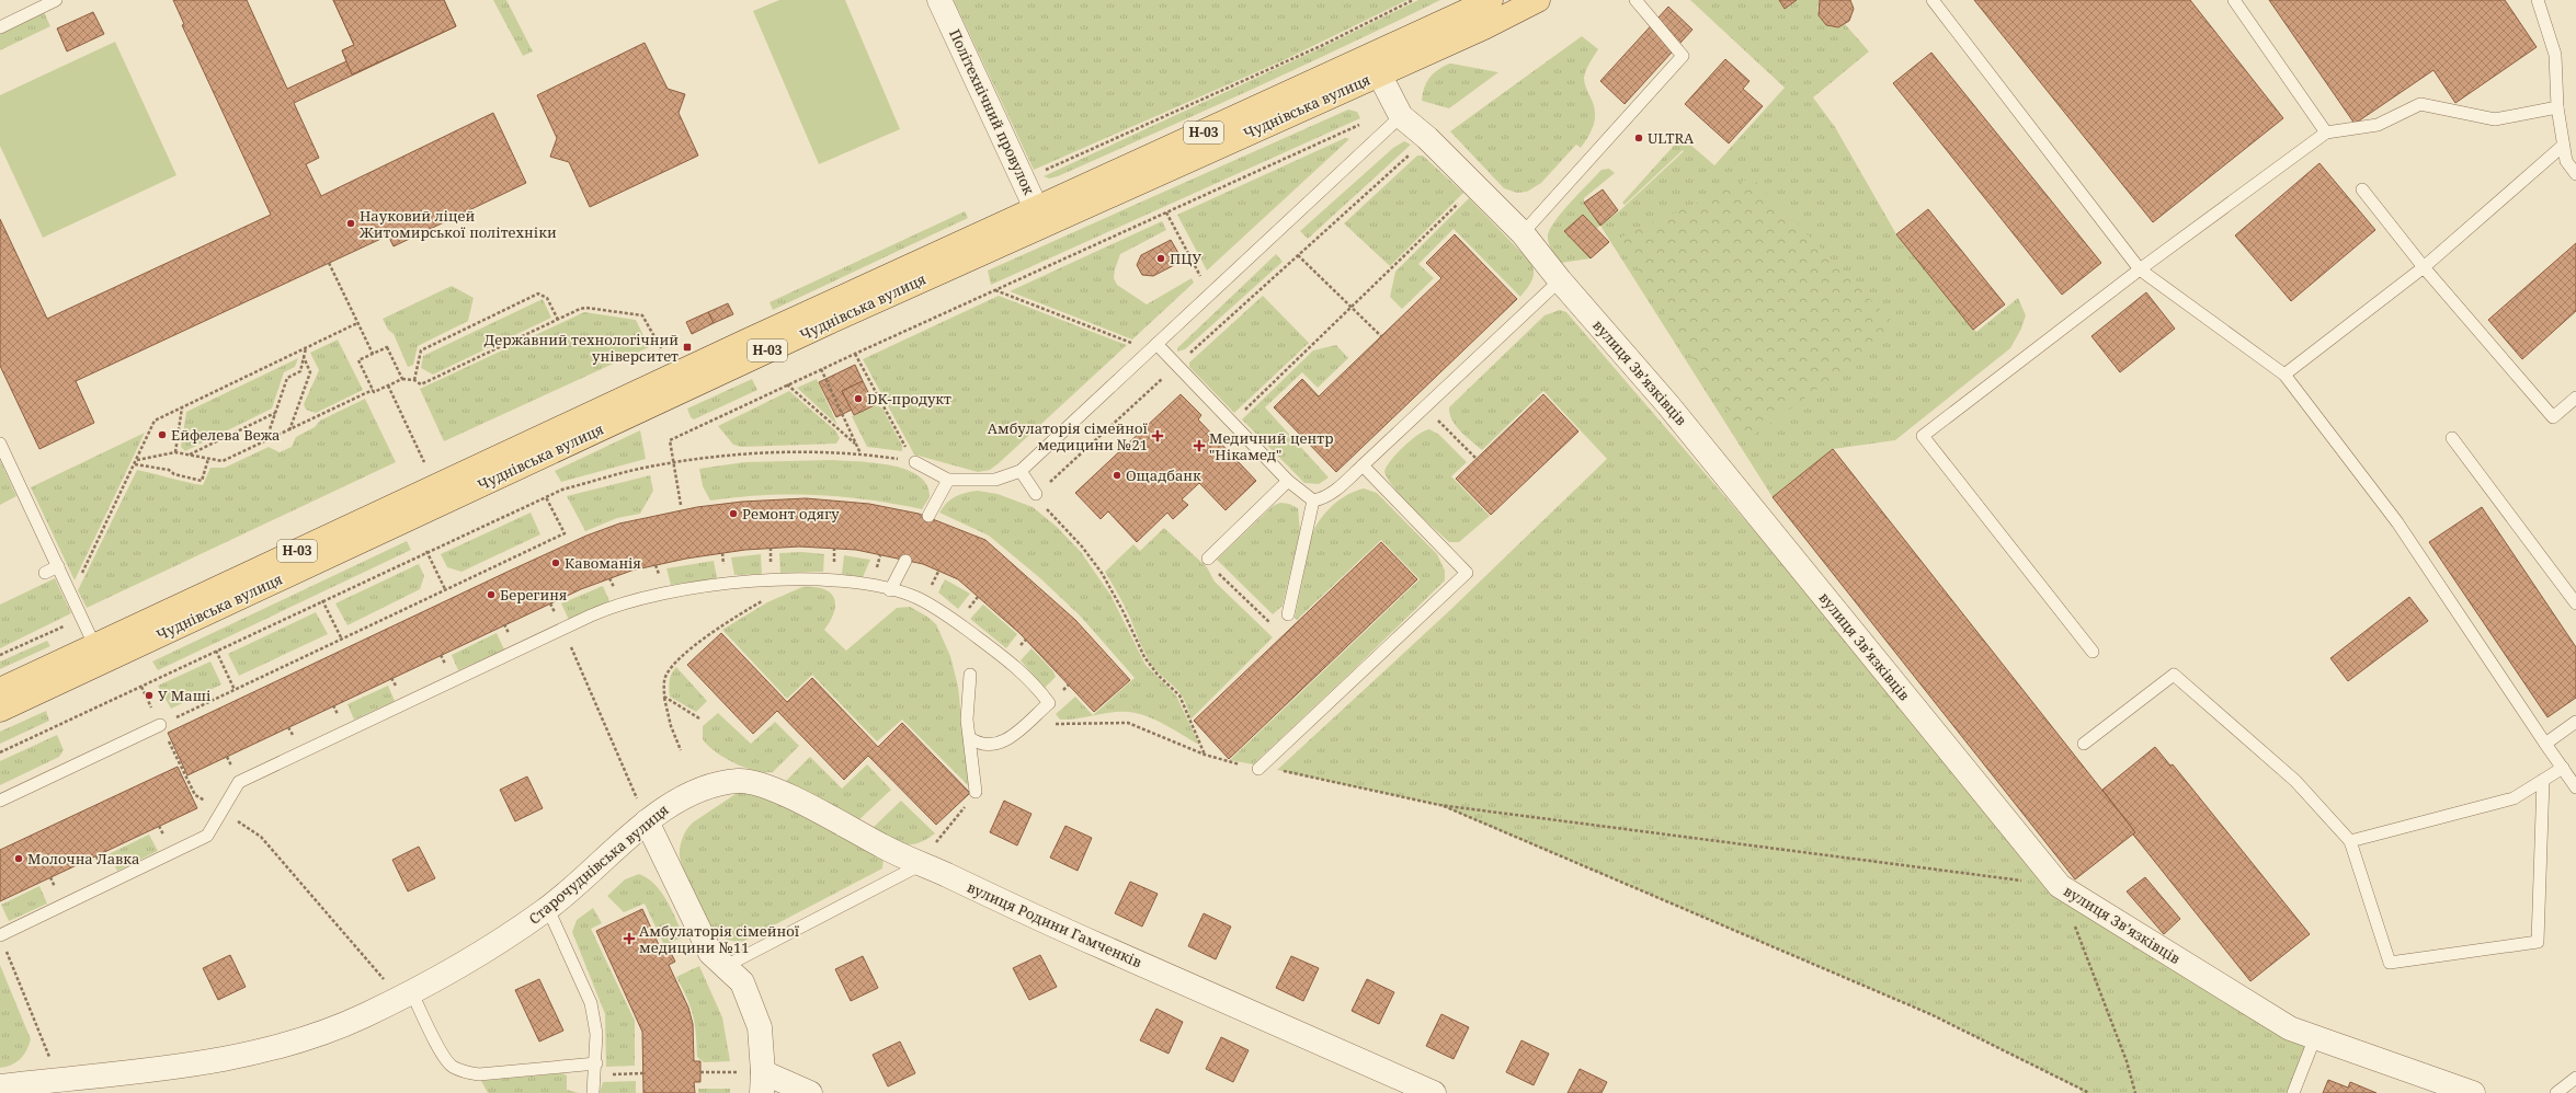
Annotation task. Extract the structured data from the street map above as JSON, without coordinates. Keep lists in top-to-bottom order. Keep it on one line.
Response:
{"streets":{"main road":["Чуднівська вулиця","Н-03"],"street":["Політехнічний провулок","вулиця Звʼязківців","Старочуднівська вулиця","вулиця Родини Гамченків"]},"crossings":[["Чуднівська вулиця","Політехнічний провулок"],["Чуднівська вулиця","вулиця Звʼязківців"],["Старочуднівська вулиця","вулиця Родини Гамченків"]],"places":{"other":["ULTRA","Науковий ліцей Житомирської політехніки","ПЦУ","DK-продукт","Ейфелева Вежа","Ощадбанк","Ремонт одягу","Кавоманія","Берегиня","У Маші","Молочна Лавка"],"transit":["Державний технологiчний університет"],"health":["Амбулаторія сімейної медицини №21","Медичний центр \"Нікамед\"","Амбулаторія сімейної медицини №11"]}}
